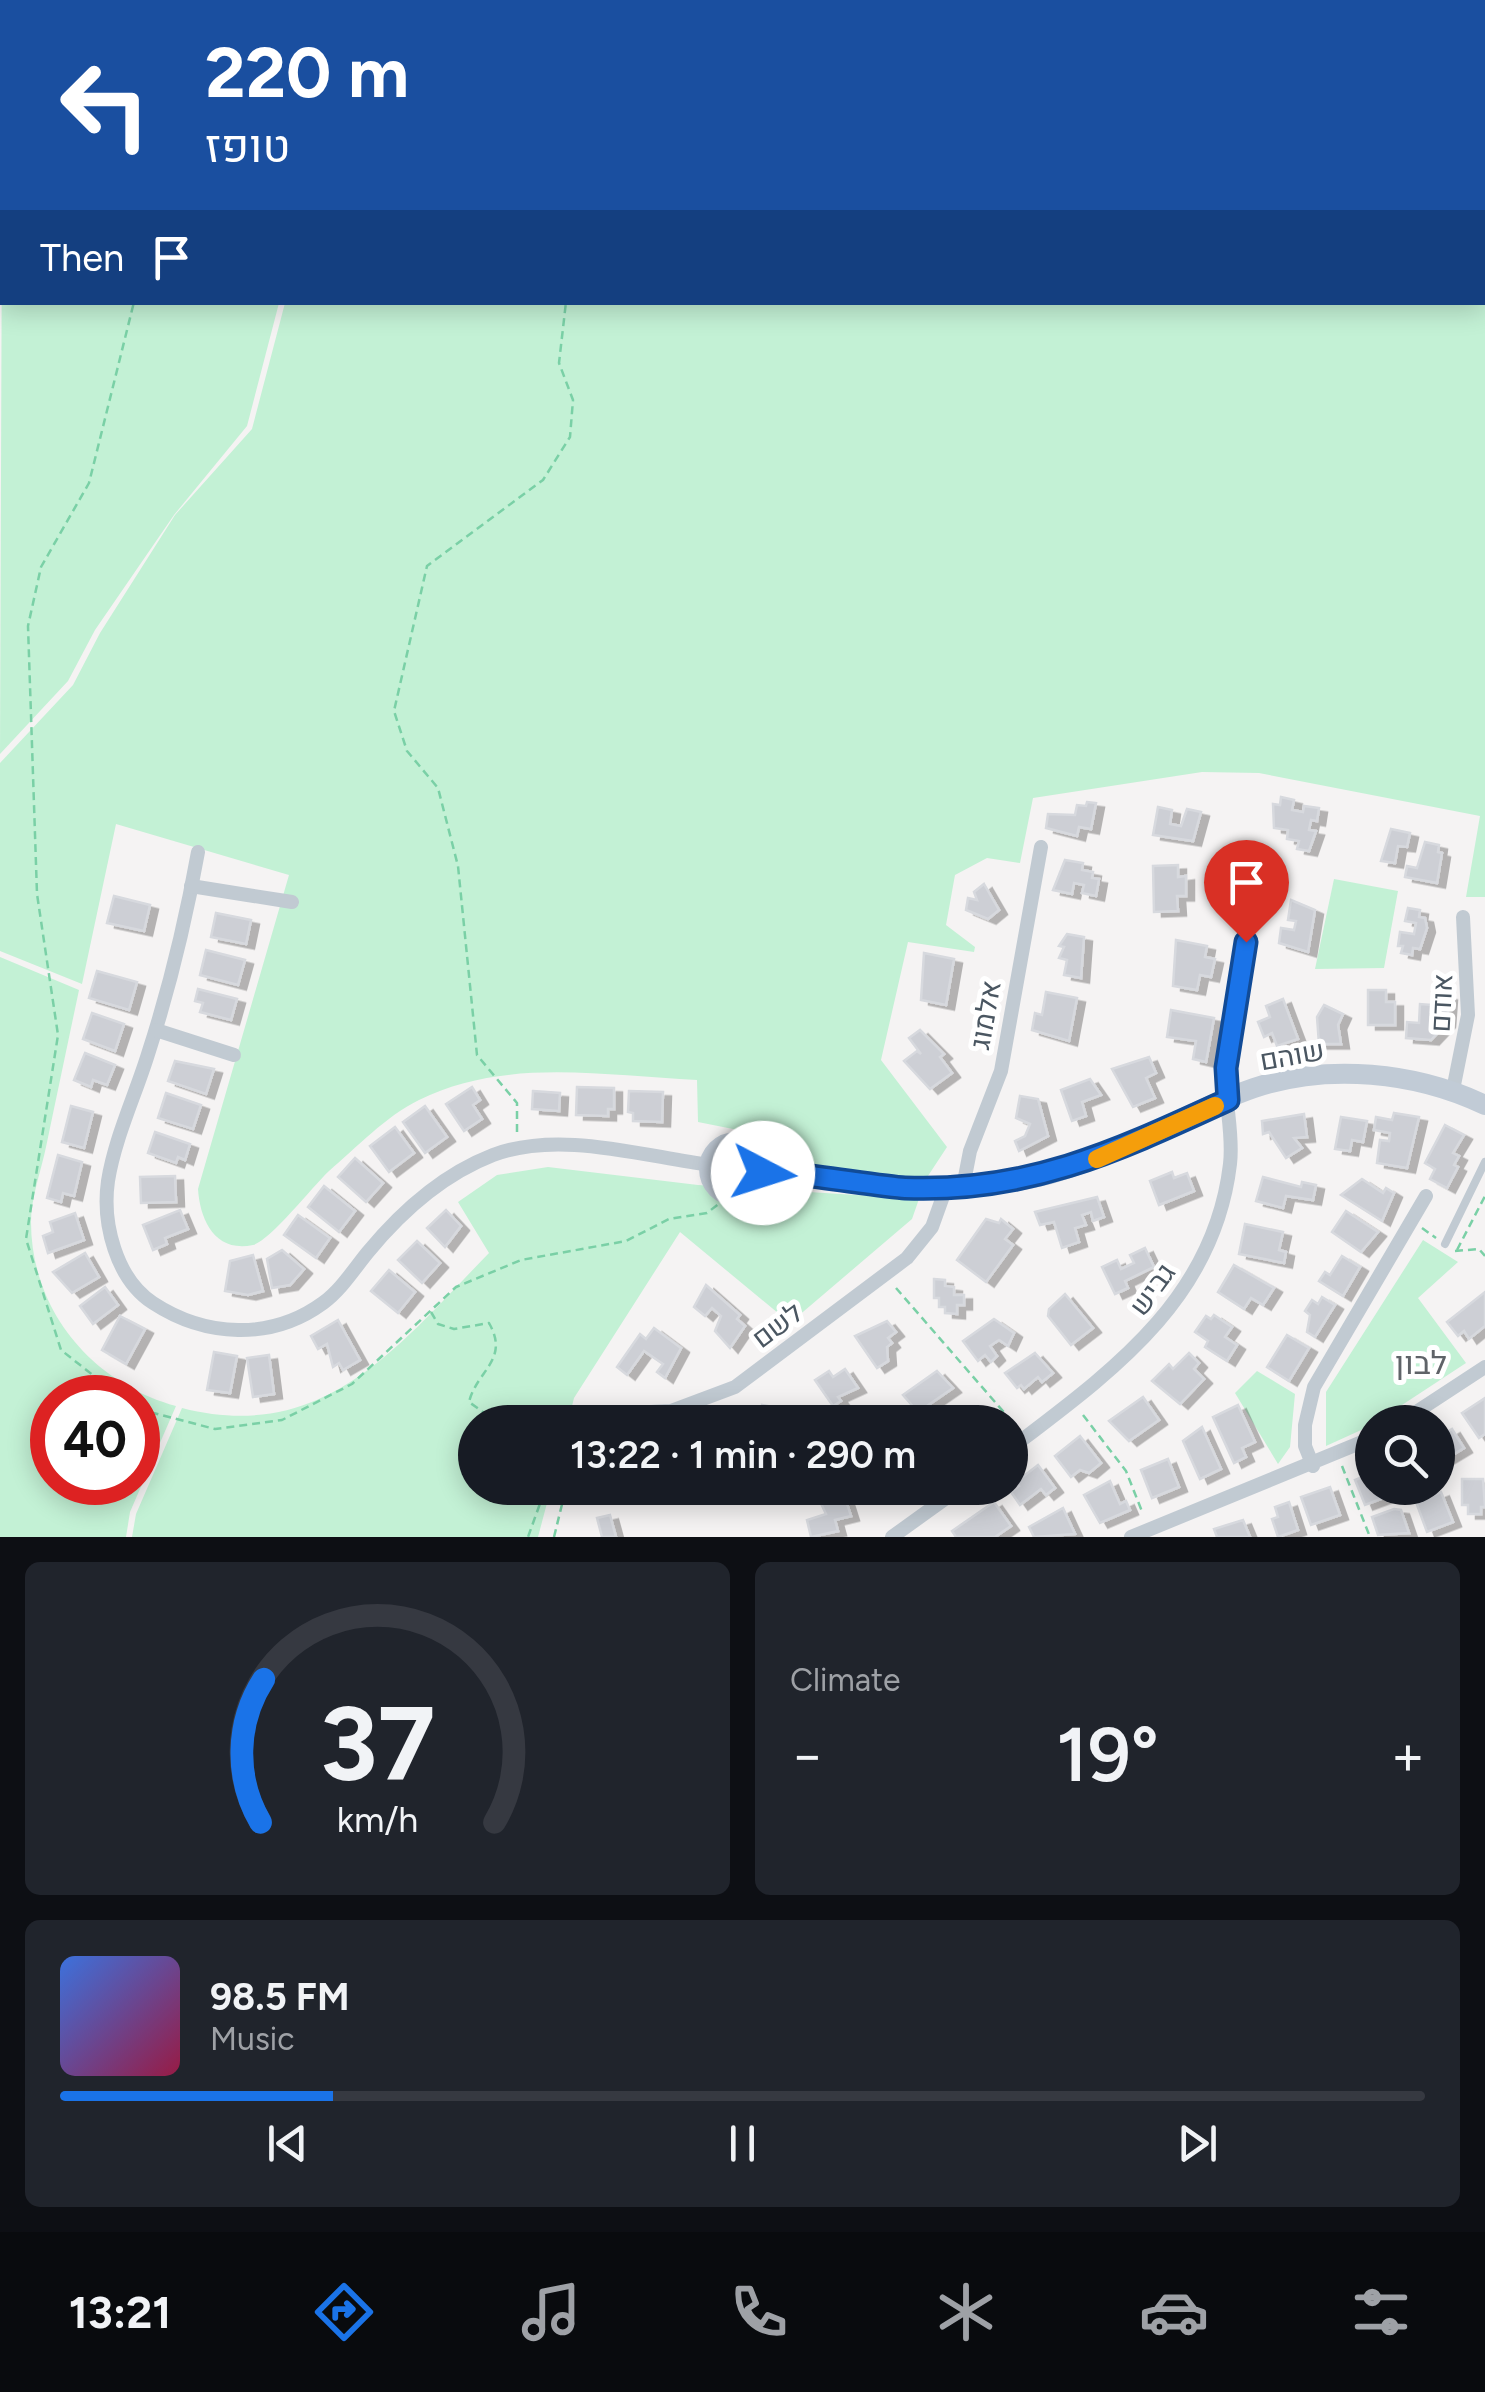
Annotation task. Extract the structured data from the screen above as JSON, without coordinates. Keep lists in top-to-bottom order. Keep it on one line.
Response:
{"streets":{"street":["אודם","אלמוג","שוהם","גביש","לשם"]},"crossings":[["אודם","שוהם"],["אלמוג","שוהם"],["אלמוג","לשם"],["שוהם","גביש"],["שוהם","לשם"]],"districts":["לבון"],"page":{"turn":["220 m","טופז"],"then":"Then","limit":"40","trip":"13:22 · 1 min · 290 m","tile":"Climate","heat":["−","19°","+"],"song":["98.5 FM","Music"],"tabs":"13:21","gauge":["37","km/h"]}}
